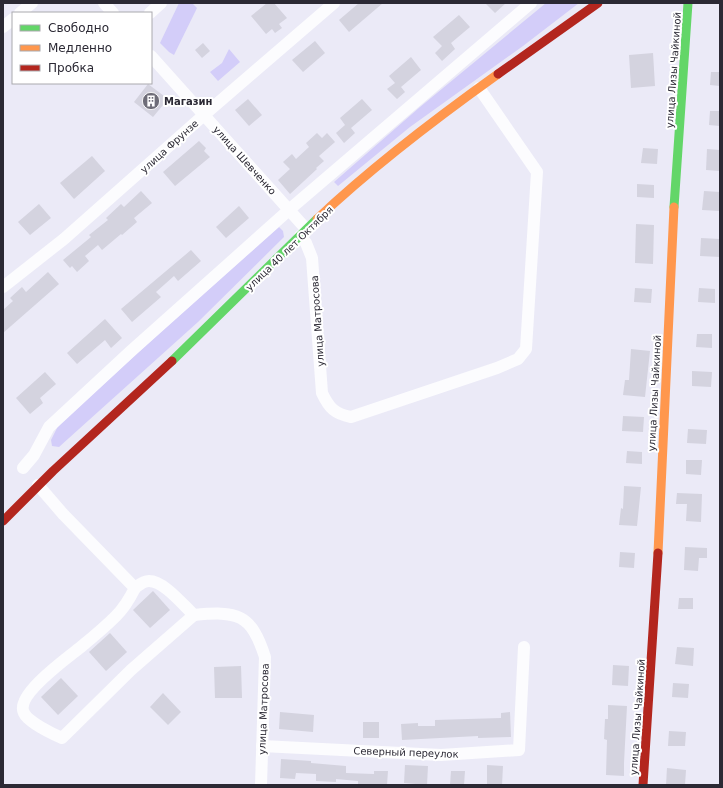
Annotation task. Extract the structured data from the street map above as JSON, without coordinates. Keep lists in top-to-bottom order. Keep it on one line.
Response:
{"streets":{"main road":["улица Лизы Чайкиной","улица 40 лет Октября"],"street":["улица Фрунзе","улица Шевченко","улица Матросова","Северный переулок"]},"crossings":[["улица Фрунзе","улица Шевченко"],["улица Шевченко","улица 40 лет Октября"],["улица Шевченко","улица Матросова"],["улица 40 лет Октября","улица Матросова"],["улица Матросова","Северный переулок"]],"places":{"building":["Магазин"]},"legend":["Свободно","Медленно","Пробка"]}
